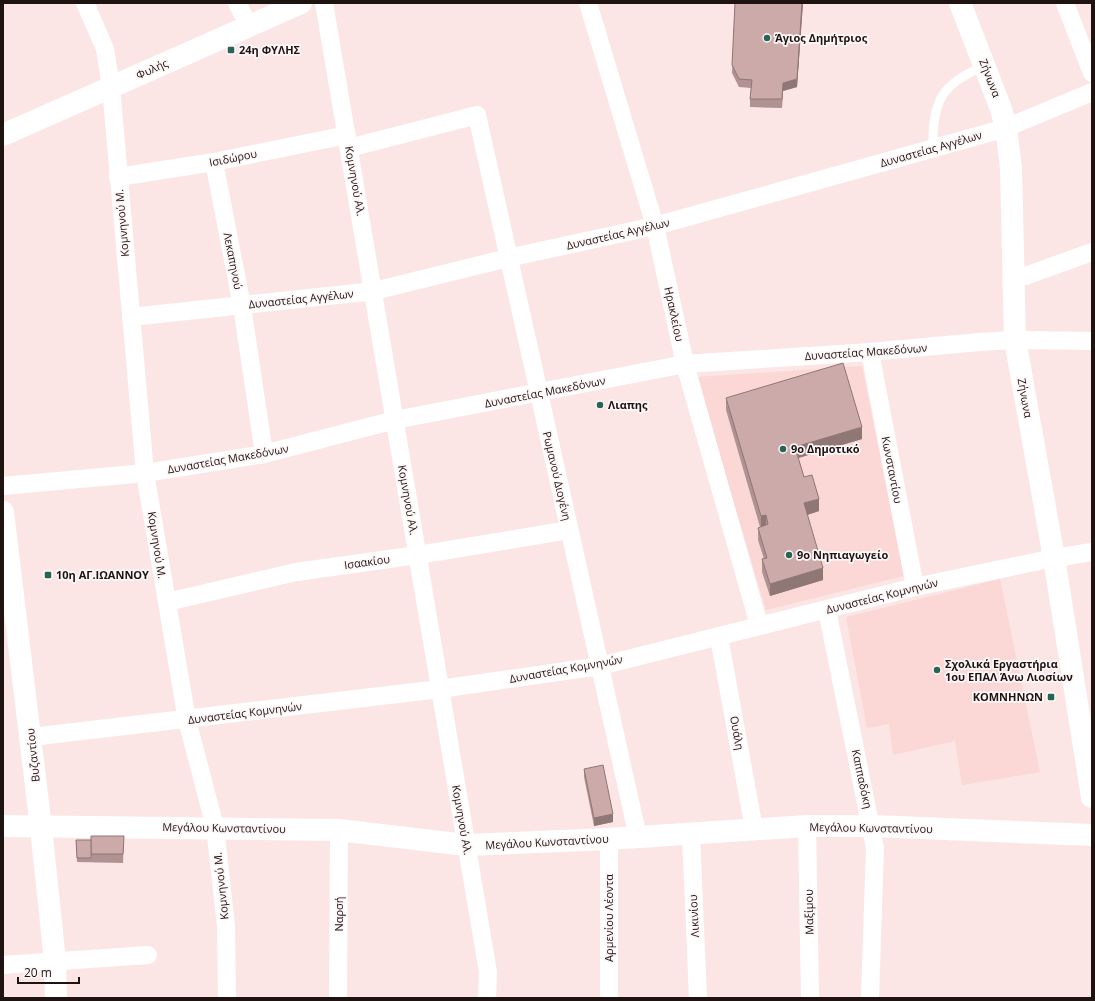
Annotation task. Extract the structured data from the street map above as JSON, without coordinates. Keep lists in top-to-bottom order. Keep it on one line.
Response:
{"streets":{"street":["Φυλής","Ζήνωνα","Δυναστείας Αγγέλων","Ισιδώρου","Κομνηνού Αλ.","Κομνηνού Μ.","Λεκαπηνού","Ηρακλείου","Δυναστείας Μακεδόνων","Κωνσταντίου","Ρωμανού Διογένη","Ισαακίου","Δυναστείας Κομνηνών","Ουάλη","Βυζαντίου","Καππαδόκη","Μεγάλου Κωνσταντίνου","Μαξίμου","Ναρσή","Λικινίου","Αρμενίου Λέοντα"]},"crossings":[["Φυλής","Κομνηνού Μ."],["Ζήνωνα","Δυναστείας Αγγέλων"],["Ζήνωνα","Δυναστείας Μακεδόνων"],["Ζήνωνα","Δυναστείας Κομνηνών"],["Δυναστείας Αγγέλων","Κομνηνού Αλ."],["Δυναστείας Αγγέλων","Κομνηνού Μ."],["Δυναστείας Αγγέλων","Λεκαπηνού"],["Δυναστείας Αγγέλων","Ηρακλείου"],["Δυναστείας Αγγέλων","Ρωμανού Διογένη"],["Ισιδώρου","Κομνηνού Αλ."],["Ισιδώρου","Κομνηνού Μ."],["Ισιδώρου","Λεκαπηνού"],["Ισιδώρου","Ρωμανού Διογένη"],["Κομνηνού Αλ.","Δυναστείας Μακεδόνων"],["Κομνηνού Αλ.","Ισαακίου"],["Κομνηνού Αλ.","Δυναστείας Κομνηνών"],["Κομνηνού Αλ.","Μεγάλου Κωνσταντίνου"],["Κομνηνού Μ.","Δυναστείας Μακεδόνων"],["Κομνηνού Μ.","Ισαακίου"],["Κομνηνού Μ.","Δυναστείας Κομνηνών"],["Κομνηνού Μ.","Μεγάλου Κωνσταντίνου"],["Λεκαπηνού","Δυναστείας Μακεδόνων"],["Ηρακλείου","Δυναστείας Μακεδόνων"],["Ηρακλείου","Δυναστείας Κομνηνών"],["Δυναστείας Μακεδόνων","Κωνσταντίου"],["Δυναστείας Μακεδόνων","Ρωμανού Διογένη"],["Κωνσταντίου","Δυναστείας Κομνηνών"],["Ρωμανού Διογένη","Ισαακίου"],["Ρωμανού Διογένη","Δυναστείας Κομνηνών"],["Ρωμανού Διογένη","Μεγάλου Κωνσταντίνου"],["Δυναστείας Κομνηνών","Ουάλη"],["Δυναστείας Κομνηνών","Βυζαντίου"],["Δυναστείας Κομνηνών","Καππαδόκη"],["Ουάλη","Μεγάλου Κωνσταντίνου"],["Βυζαντίου","Μεγάλου Κωνσταντίνου"],["Καππαδόκη","Μεγάλου Κωνσταντίνου"],["Μεγάλου Κωνσταντίνου","Μαξίμου"],["Μεγάλου Κωνσταντίνου","Ναρσή"],["Μεγάλου Κωνσταντίνου","Λικινίου"],["Μεγάλου Κωνσταντίνου","Αρμενίου Λέοντα"]],"places":{"other":["Άγιος Δημήτριος","Λιαπης","9ο Δημοτικό","9ο Νηπιαγωγείο","Σχολικά Εργαστήρια 1ου ΕΠΑΛ Άνω Λιοσίων"],"transit":["24η ΦΥΛΗΣ","10η ΑΓ.ΙΩΑΝΝΟΥ","ΚΟΜΝΗΝΩΝ"]},"scale_bar":"20 m"}
